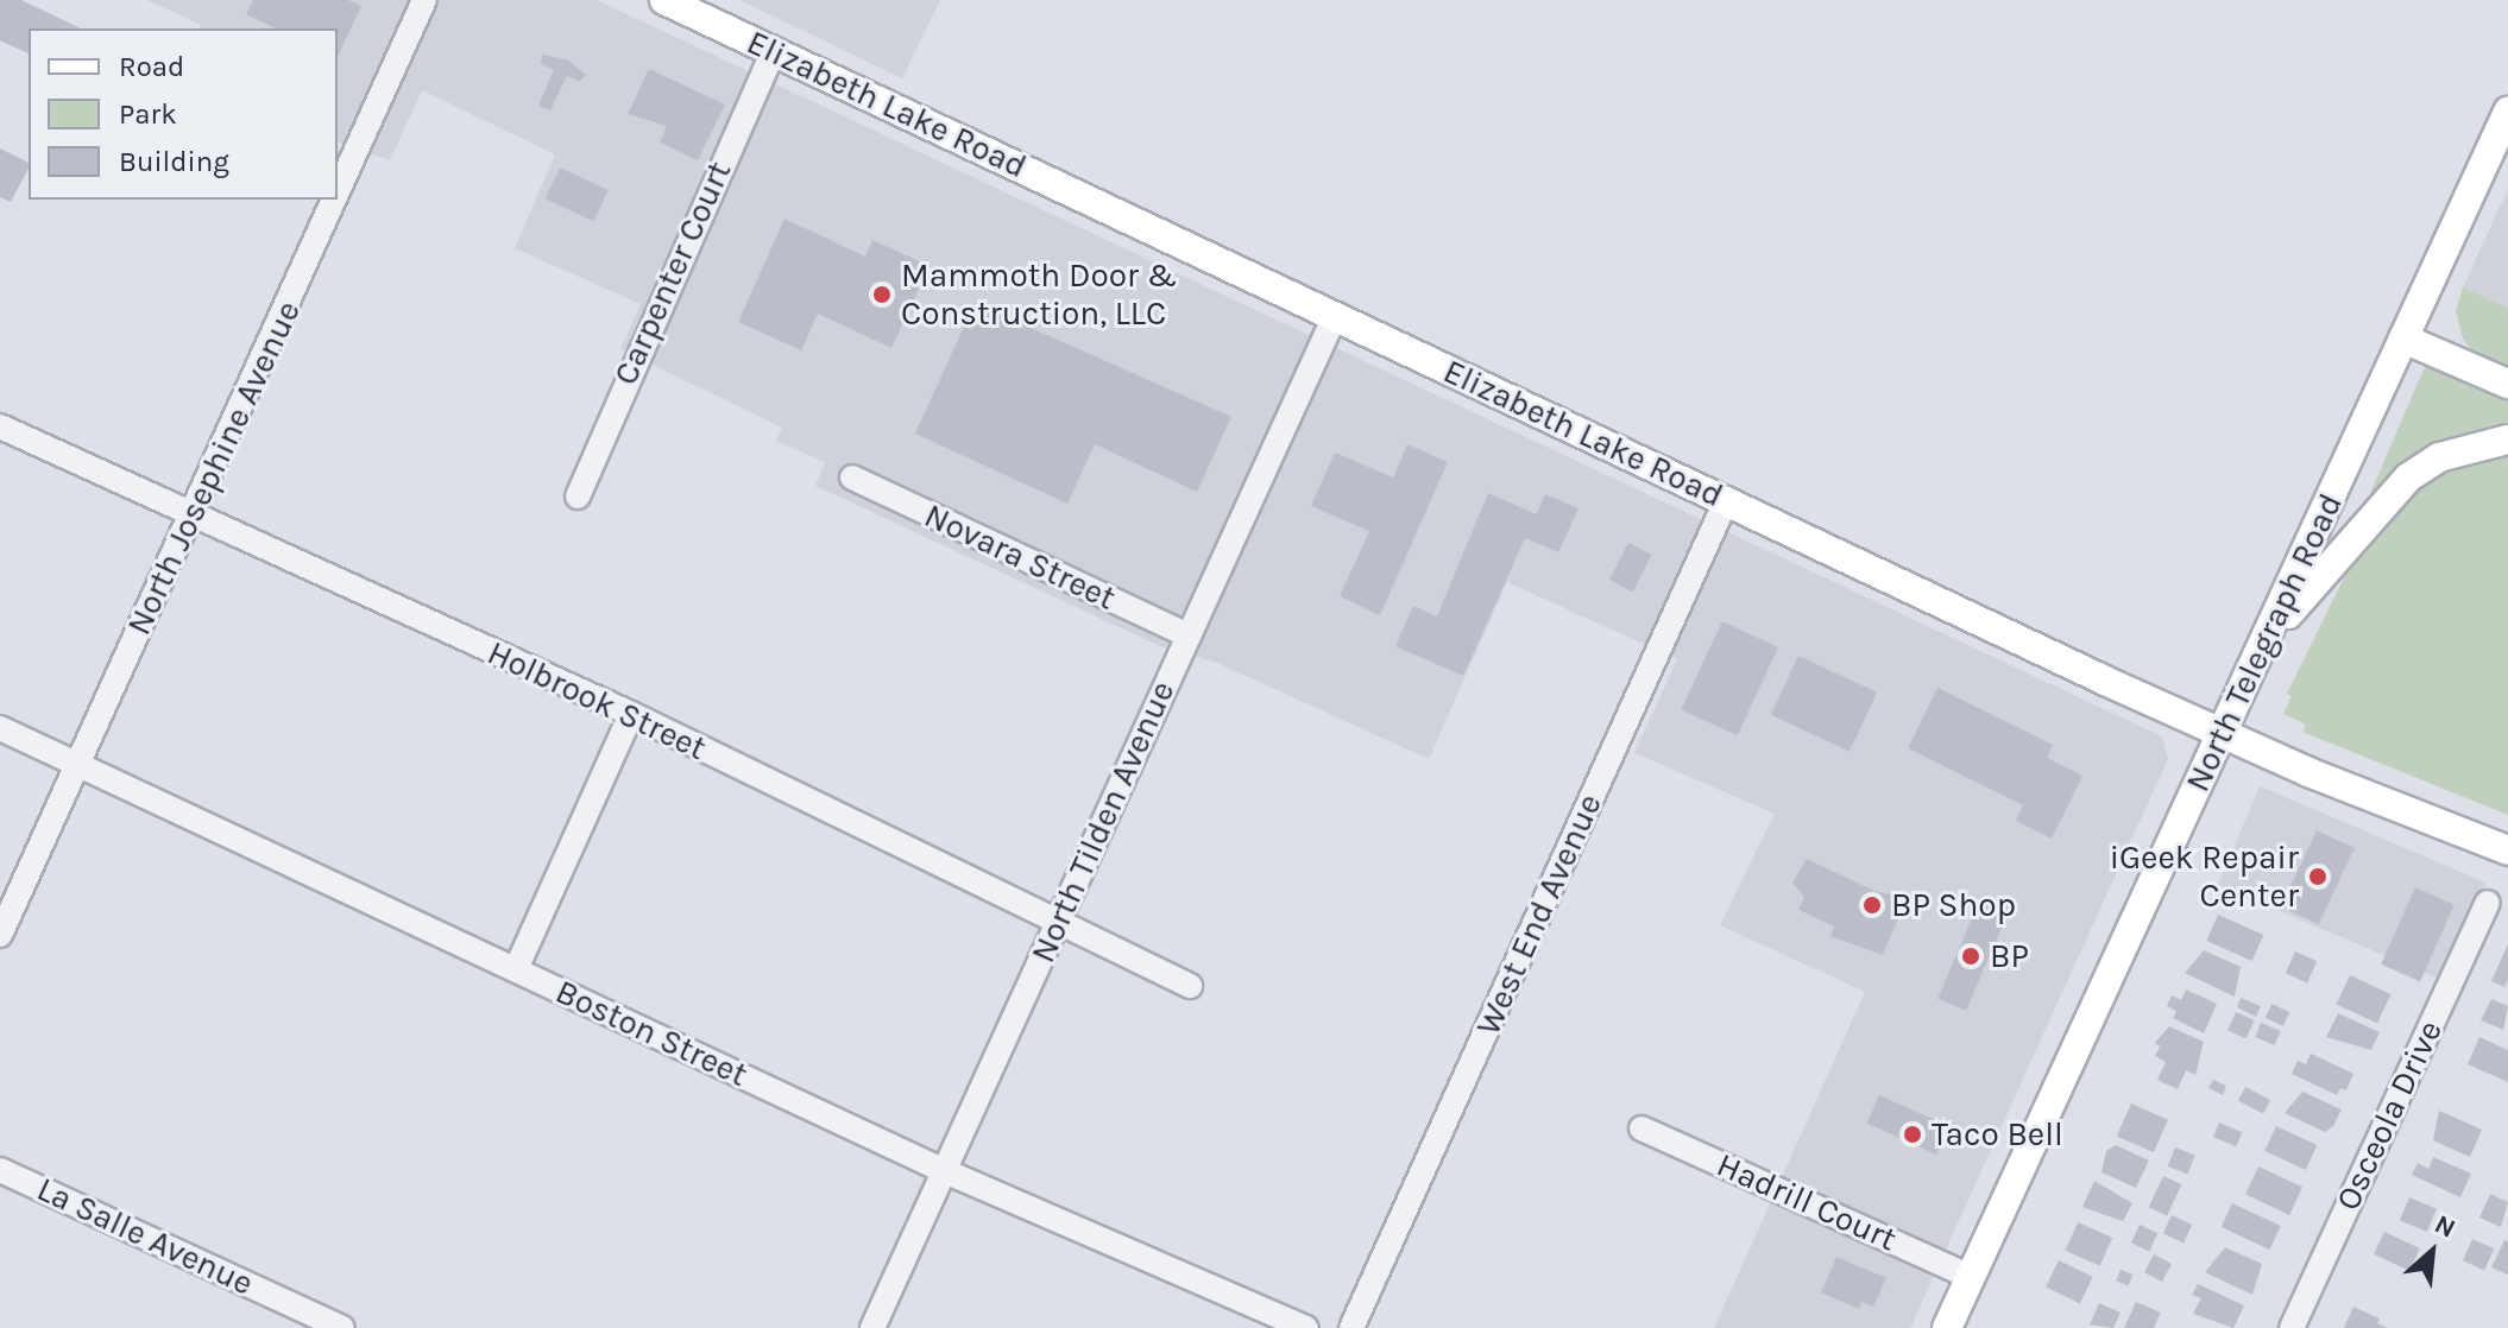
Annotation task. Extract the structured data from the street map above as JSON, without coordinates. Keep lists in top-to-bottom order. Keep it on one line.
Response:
{"streets":{"main road":["Elizabeth Lake Road","North Telegraph Road"],"street":["Carpenter Court","North Josephine Avenue","Novara Street","Holbrook Street","North Tilden Avenue","West End Avenue","Boston Street","Osceola Drive","Hadrill Court","La Salle Avenue"]},"crossings":[["Elizabeth Lake Road","Carpenter Court"],["Elizabeth Lake Road","North Telegraph Road"],["Elizabeth Lake Road","North Tilden Avenue"],["Elizabeth Lake Road","West End Avenue"],["North Josephine Avenue","Holbrook Street"],["North Josephine Avenue","Boston Street"],["Novara Street","North Tilden Avenue"],["North Telegraph Road","Hadrill Court"],["Holbrook Street","North Tilden Avenue"],["North Tilden Avenue","Boston Street"]],"places":["Mammoth Door & Construction, LLC","iGeek Repair Center","BP Shop","BP","Taco Bell"],"legend":["Road","Park","Building"],"north":"top right"}
